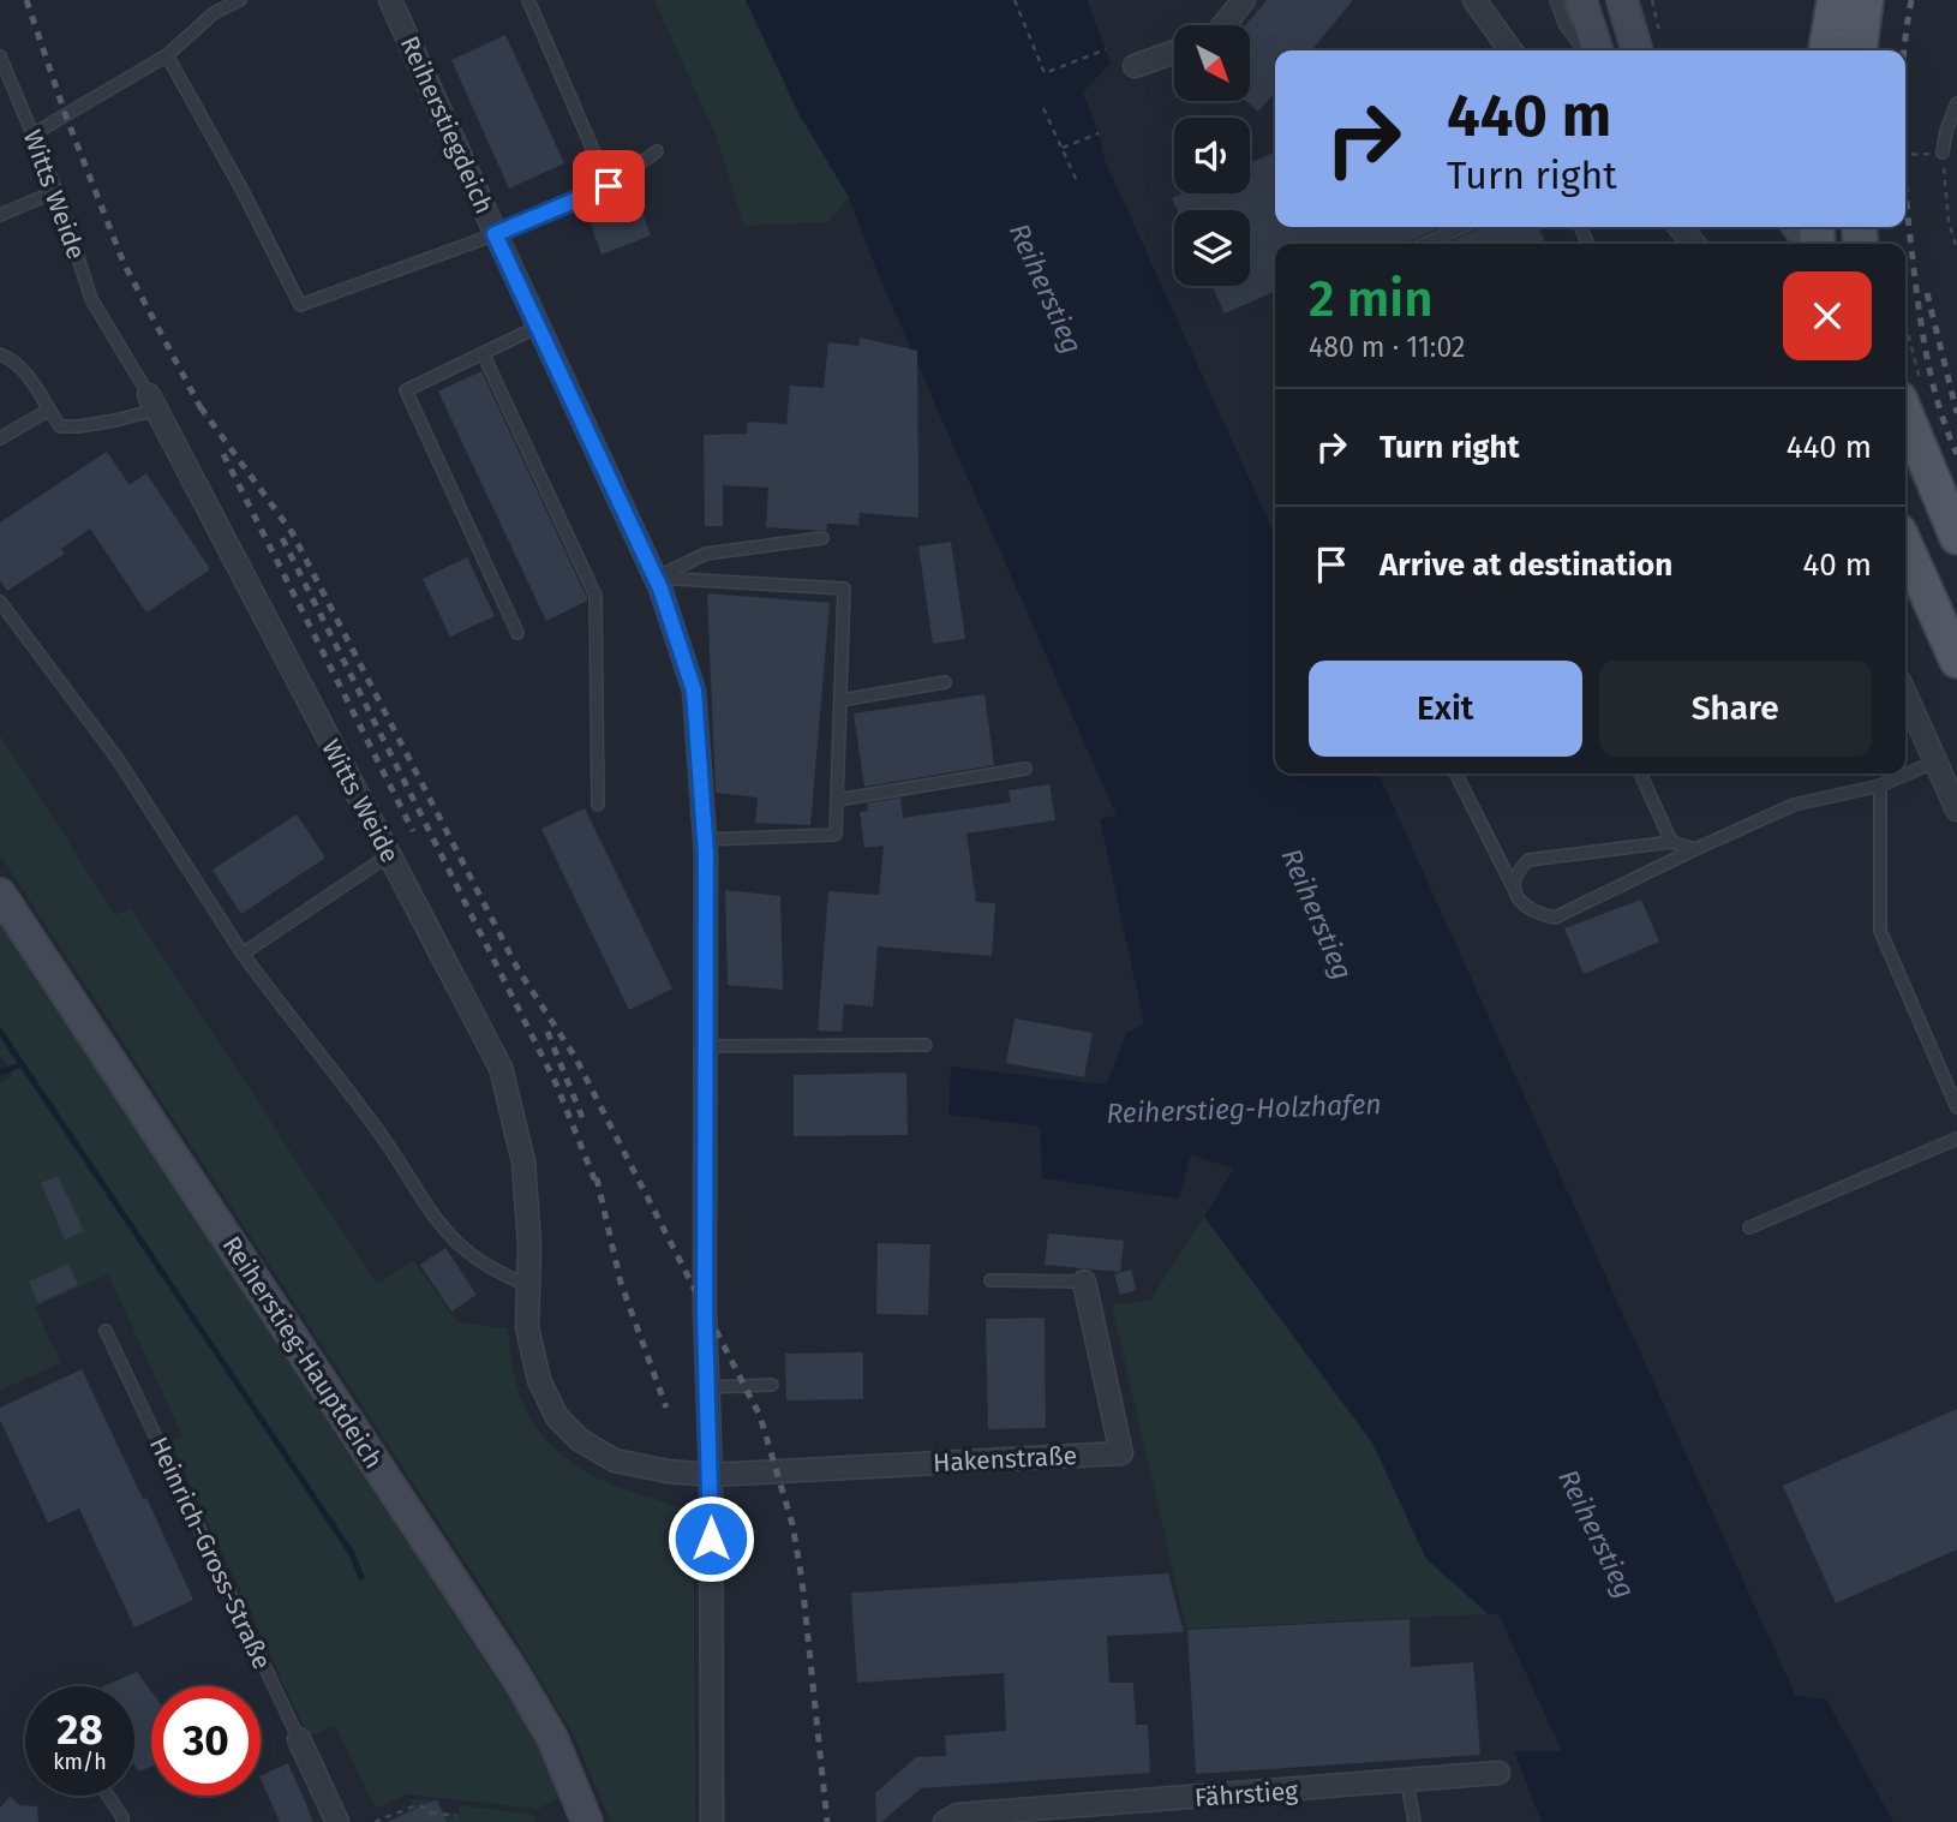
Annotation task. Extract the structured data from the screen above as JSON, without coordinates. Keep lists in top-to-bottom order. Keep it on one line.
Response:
{"streets":{"main road":["Reiherstieg-Hauptdeich"],"street":["Reiherstiegdeich","Witts Weide","Hakenstraße","Heinrich-Gross-Straße","Fährstieg"]},"crossings":[["Reiherstiegdeich","Witts Weide"],["Reiherstiegdeich","Hakenstraße"],["Witts Weide","Hakenstraße"]],"water":["Reiherstieg","Reiherstieg-Holzhafen"],"north":"bottom right","page":{"turn":["440 m","Turn right"],"heading":["2 min","480 m · 11:02"],"list":[{"name":"Turn right","value":"440 m"},{"name":"Arrive at destination","value":"40 m"}],"buttons":["Exit","Share"],"speed":"28 km/h","limit":"30"}}
